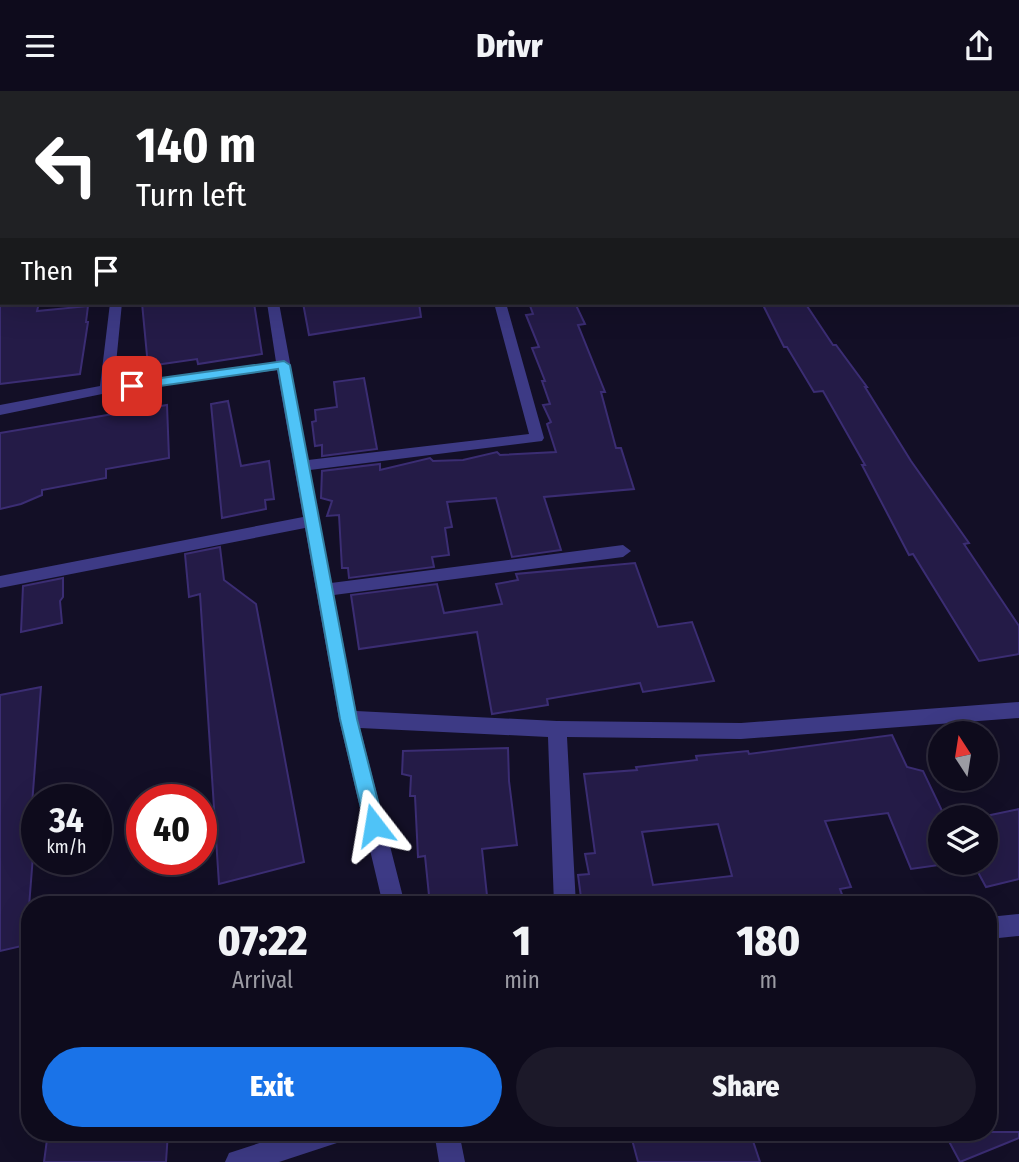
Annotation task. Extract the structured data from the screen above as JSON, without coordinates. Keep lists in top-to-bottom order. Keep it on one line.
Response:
{"north":"top","page":{"header":"Drivr","turn":["140 m","Turn left"],"then":"Then","speed":"34 km/h","limit":"40","eta":["07:22","Arrival","1","min","180","m"],"buttons":["Exit","Share"]}}
